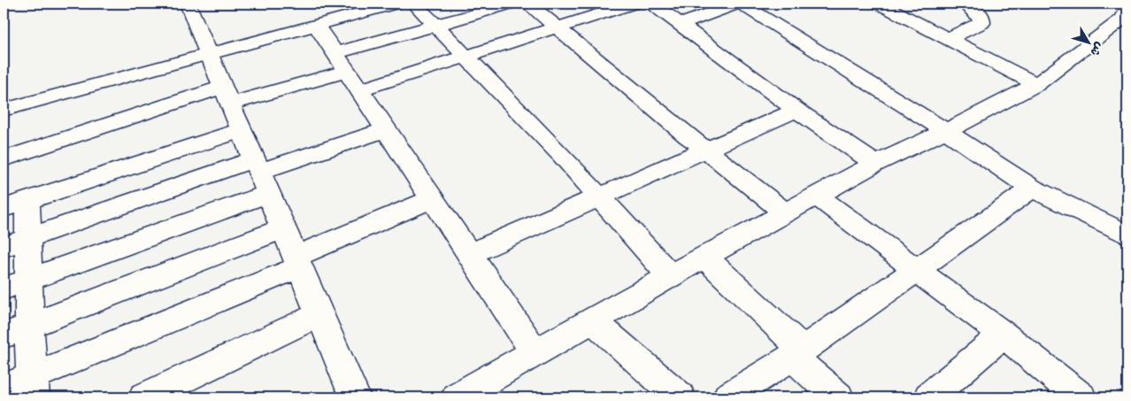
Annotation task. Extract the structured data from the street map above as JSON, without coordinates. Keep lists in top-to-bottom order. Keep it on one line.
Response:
{"north":"bottom right"}
